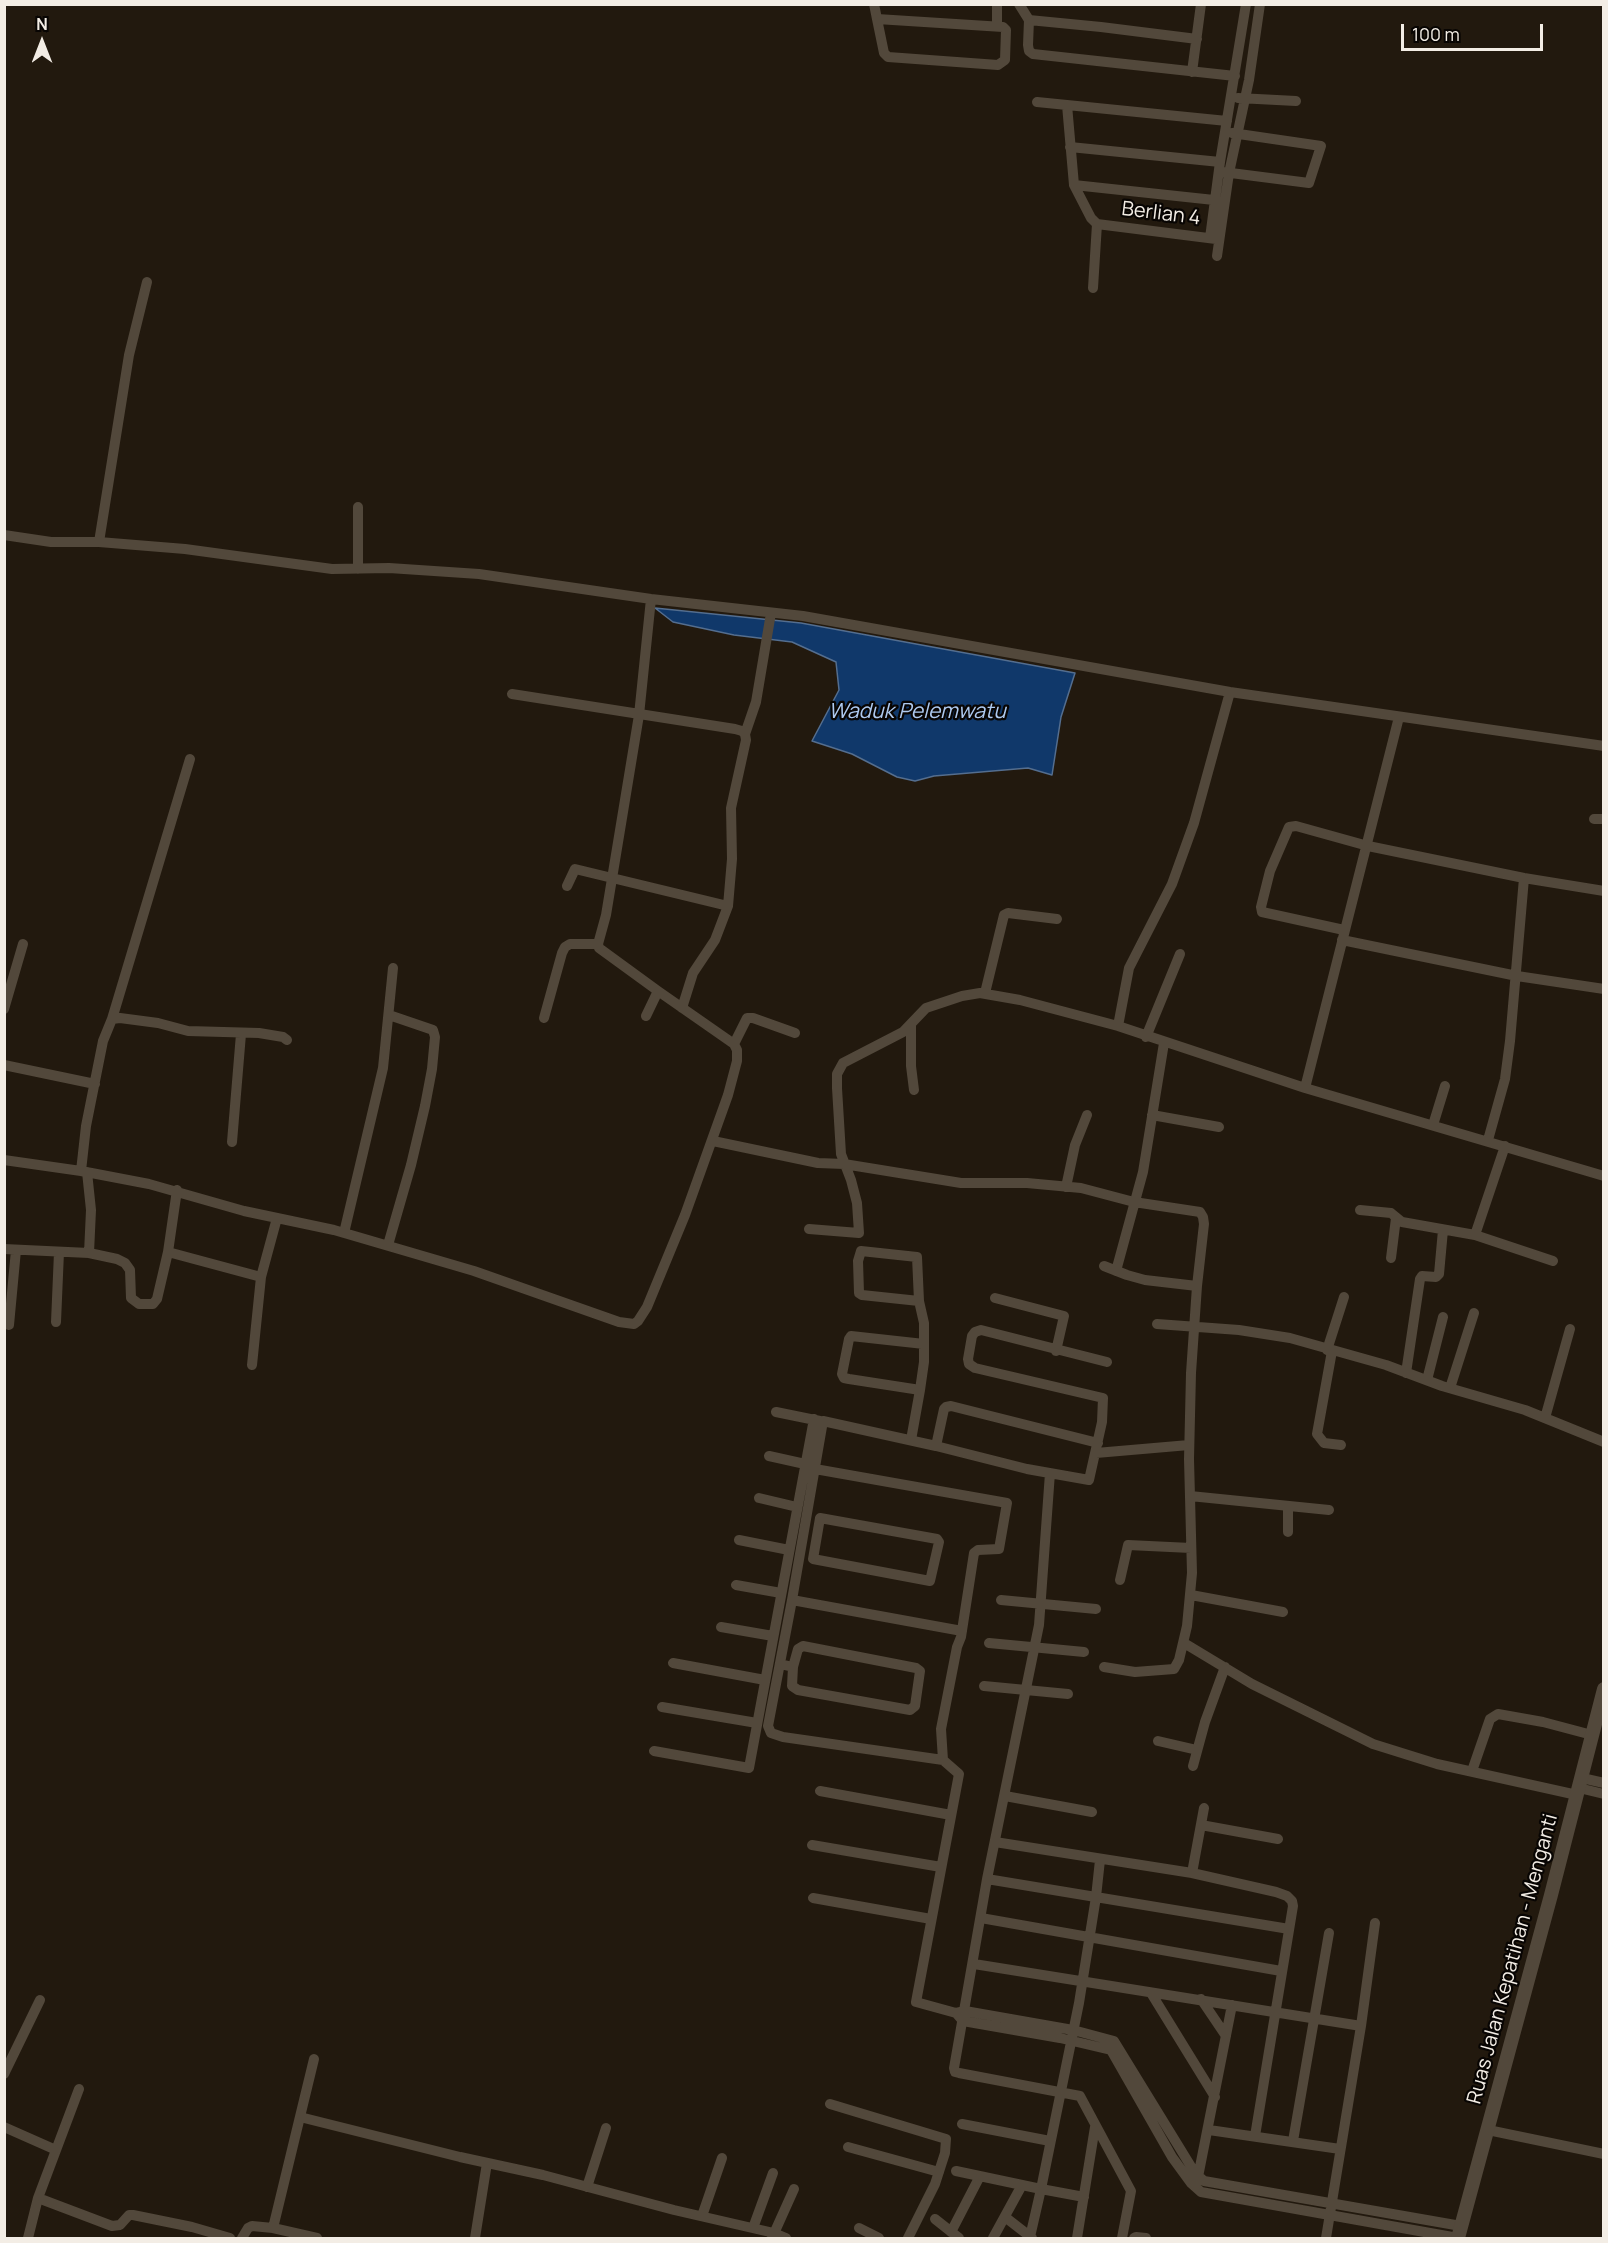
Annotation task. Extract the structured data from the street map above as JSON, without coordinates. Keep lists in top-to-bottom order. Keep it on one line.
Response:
{"streets":{"main road":["Ruas Jalan Kepatihan - Menganti"],"street":["Berlian 4"]},"water":["Waduk Pelemwatu"],"scale_bar":"100 m","north":"top"}
